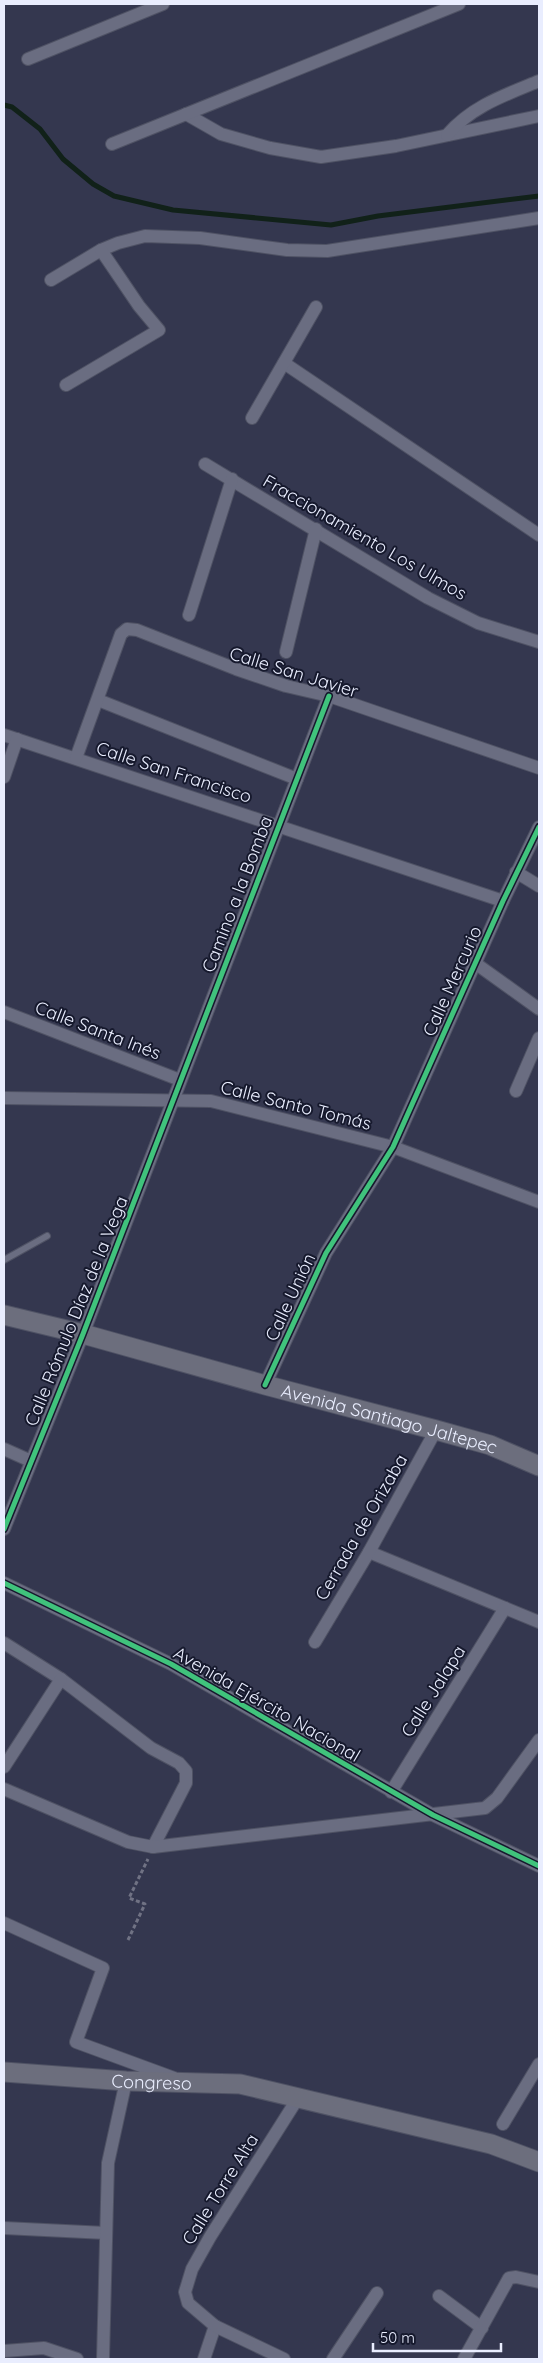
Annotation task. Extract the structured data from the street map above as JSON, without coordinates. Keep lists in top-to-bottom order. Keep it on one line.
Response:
{"streets":{"street":["Fraccionamiento Los Ulmos","Calle San Javier","Calle San Francisco","Camino a la Bomba","Calle Mercurio","Calle Santa Inés","Calle Santo Tomás","Calle Unión","Calle Rómulo Díaz de la Vega","Avenida Santiago Jaltepec","Cerrada de Orizaba","Calle Jalapa","Avenida Ejército Nacional","Congreso","Calle Torre Alta"]},"crossings":[["Calle San Javier","Camino a la Bomba"],["Calle San Francisco","Camino a la Bomba"],["Calle San Francisco","Calle Mercurio"],["Camino a la Bomba","Calle Santa Inés"],["Camino a la Bomba","Calle Santo Tomás"],["Camino a la Bomba","Calle Rómulo Díaz de la Vega"],["Calle Mercurio","Calle Santo Tomás"],["Calle Mercurio","Calle Unión"],["Calle Santo Tomás","Calle Unión"],["Calle Santo Tomás","Calle Rómulo Díaz de la Vega"],["Calle Unión","Avenida Santiago Jaltepec"],["Calle Rómulo Díaz de la Vega","Avenida Santiago Jaltepec"],["Avenida Santiago Jaltepec","Cerrada de Orizaba"],["Calle Jalapa","Avenida Ejército Nacional"],["Congreso","Calle Torre Alta"]],"scale_bar":"50 m"}
